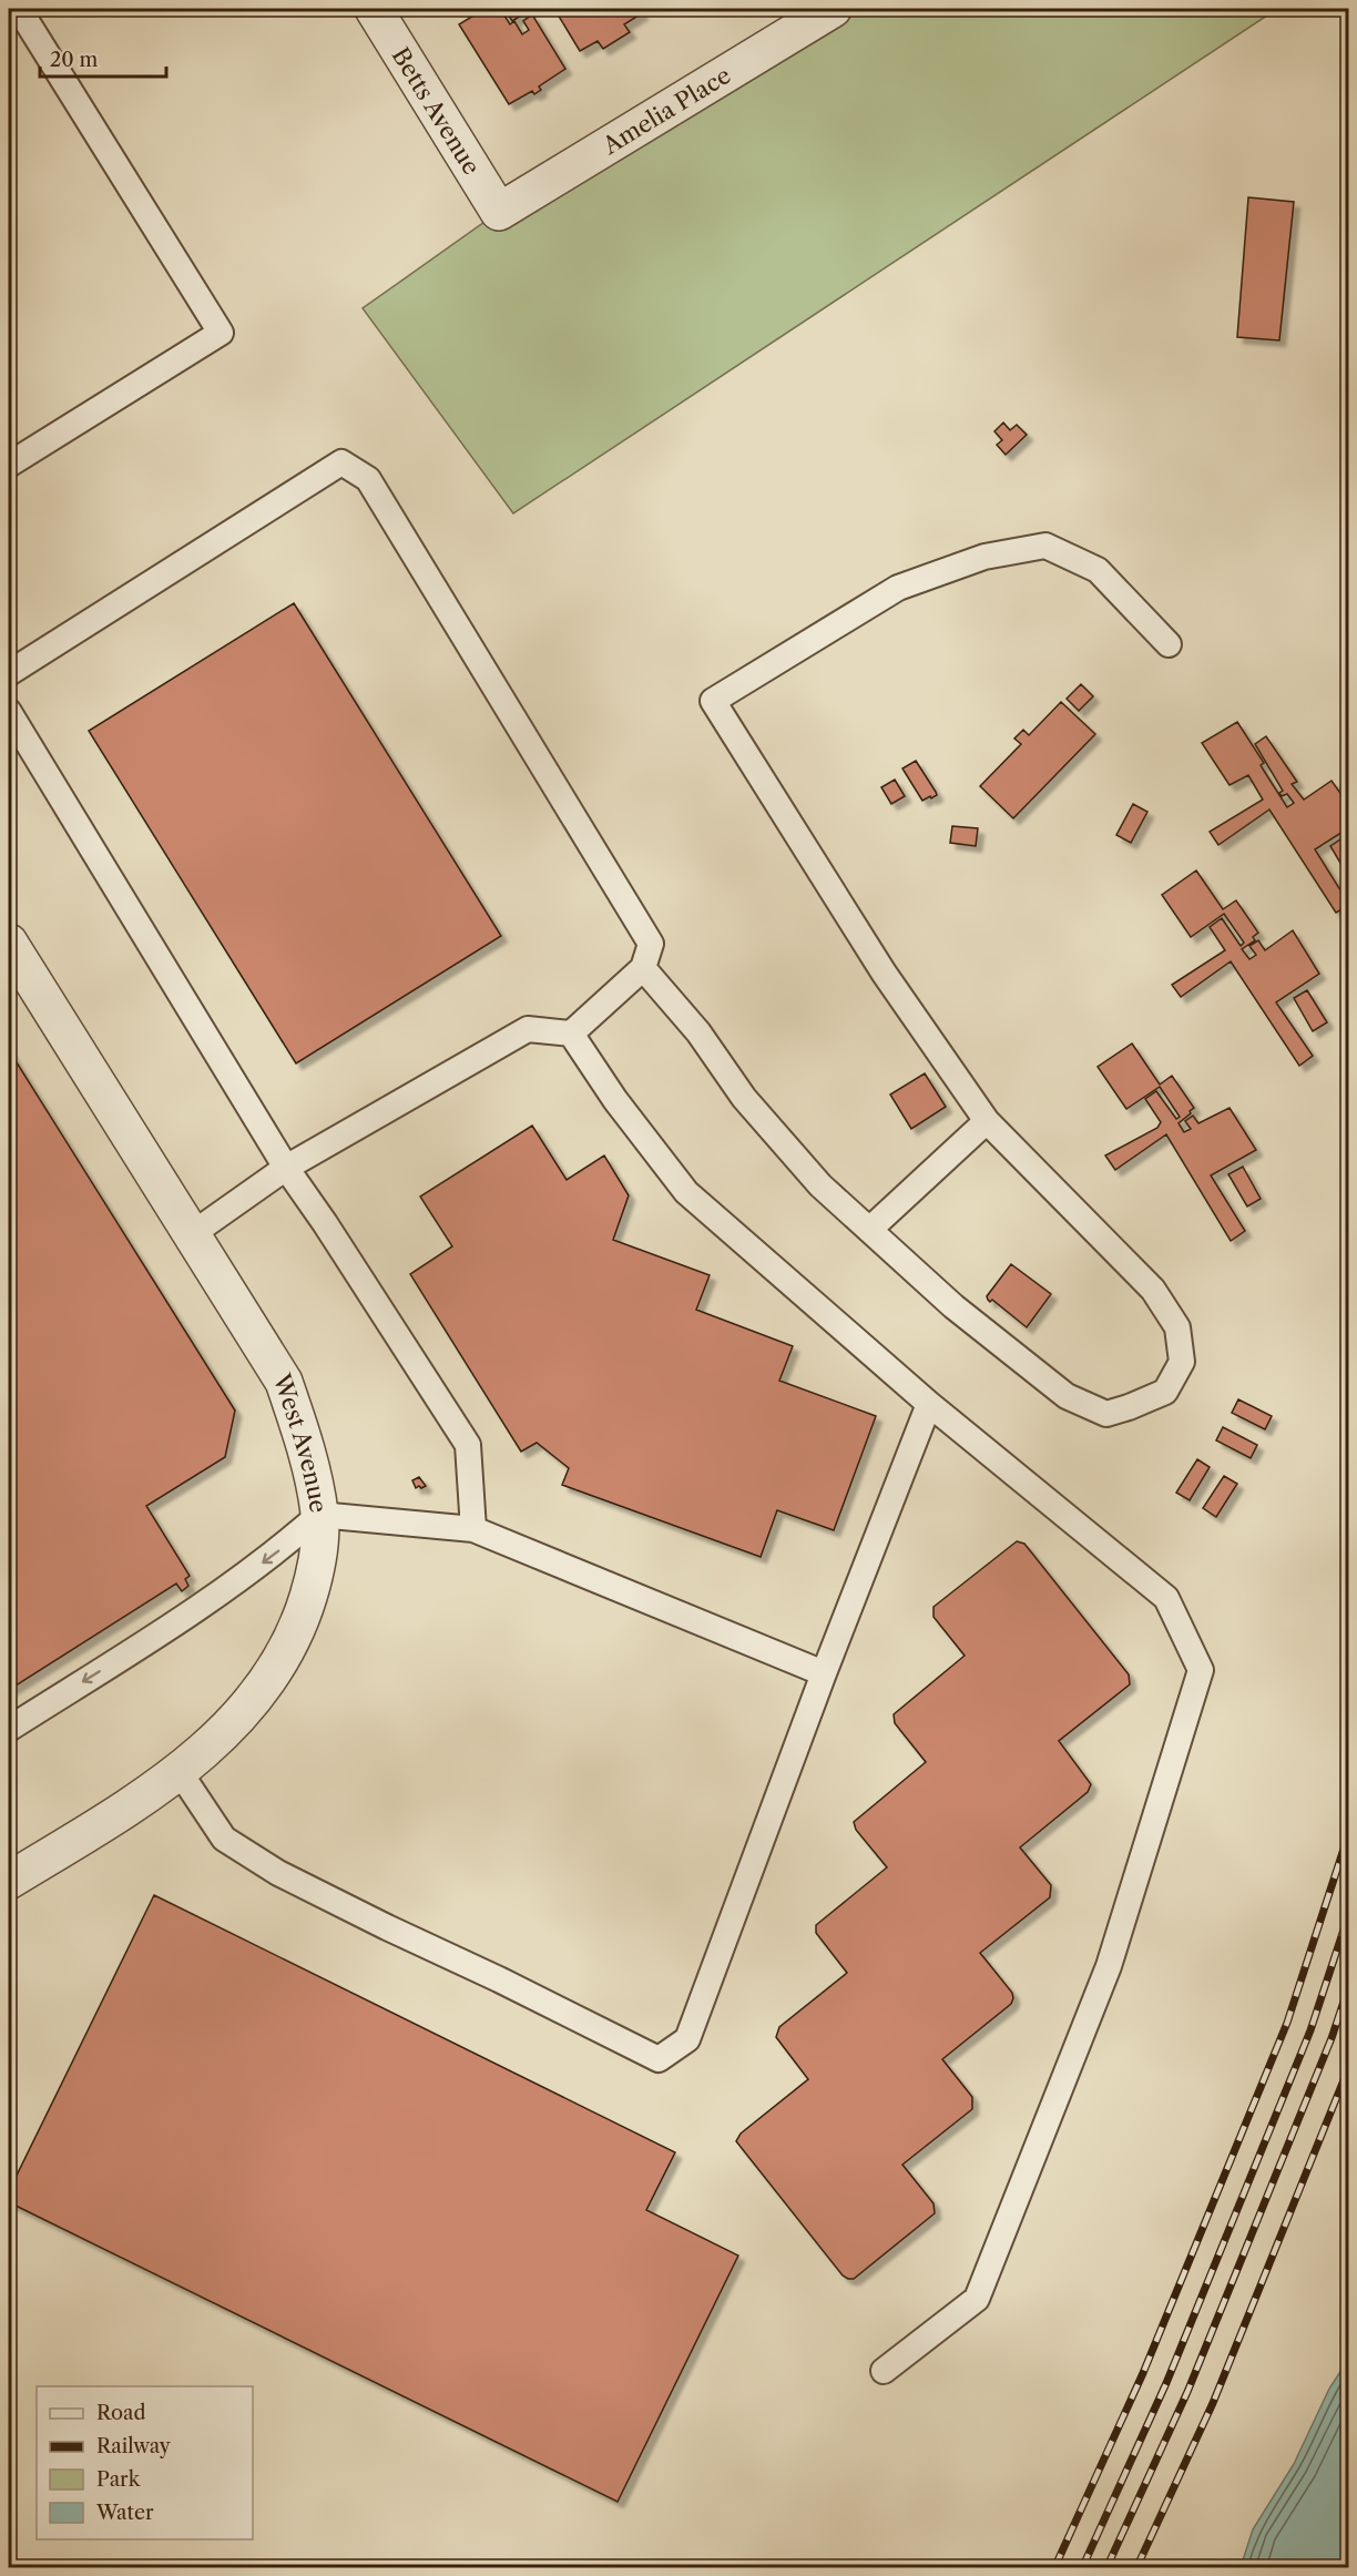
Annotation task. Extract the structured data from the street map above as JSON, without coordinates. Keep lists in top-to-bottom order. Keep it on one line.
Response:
{"streets":{"street":["Betts Avenue","Amelia Place","West Avenue"]},"crossings":[["Betts Avenue","Amelia Place"]],"legend":["Road","Railway","Park","Water"],"scale_bar":"20 m"}
